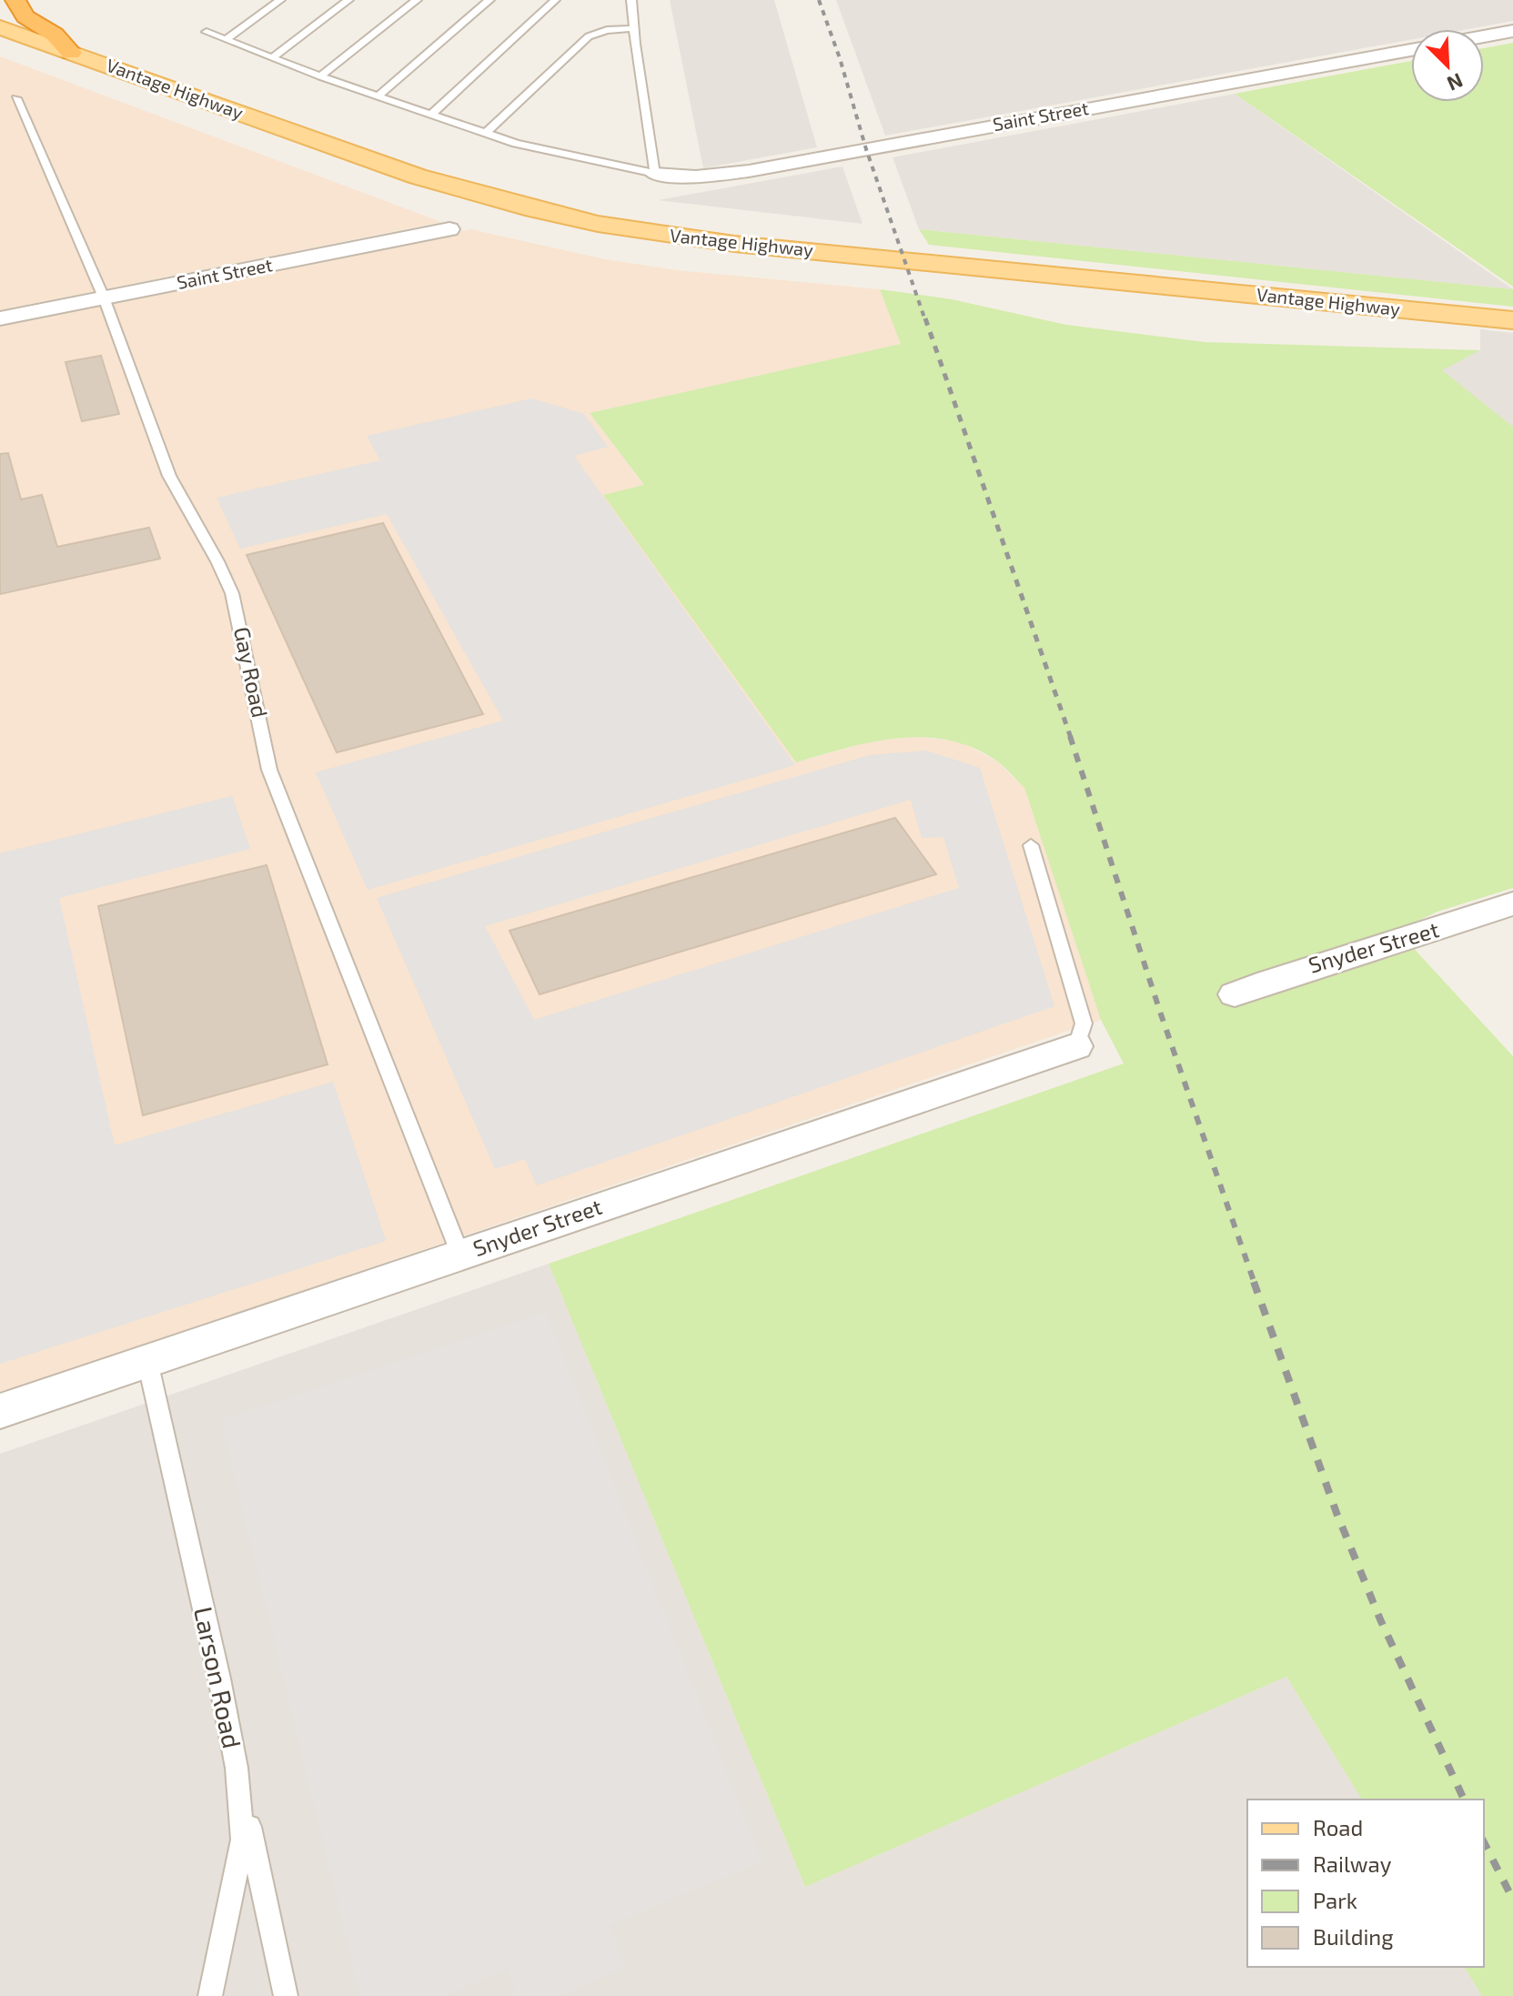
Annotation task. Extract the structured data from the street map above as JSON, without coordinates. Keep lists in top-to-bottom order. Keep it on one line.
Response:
{"streets":{"main road":["Vantage Highway"],"street":["Saint Street","Snyder Street"],"lane":["Gay Road","Larson Road"]},"crossings":[["Saint Street","Gay Road"],["Gay Road","Snyder Street"],["Snyder Street","Larson Road"]],"legend":["Road","Railway","Park","Building"],"north":"bottom right"}
